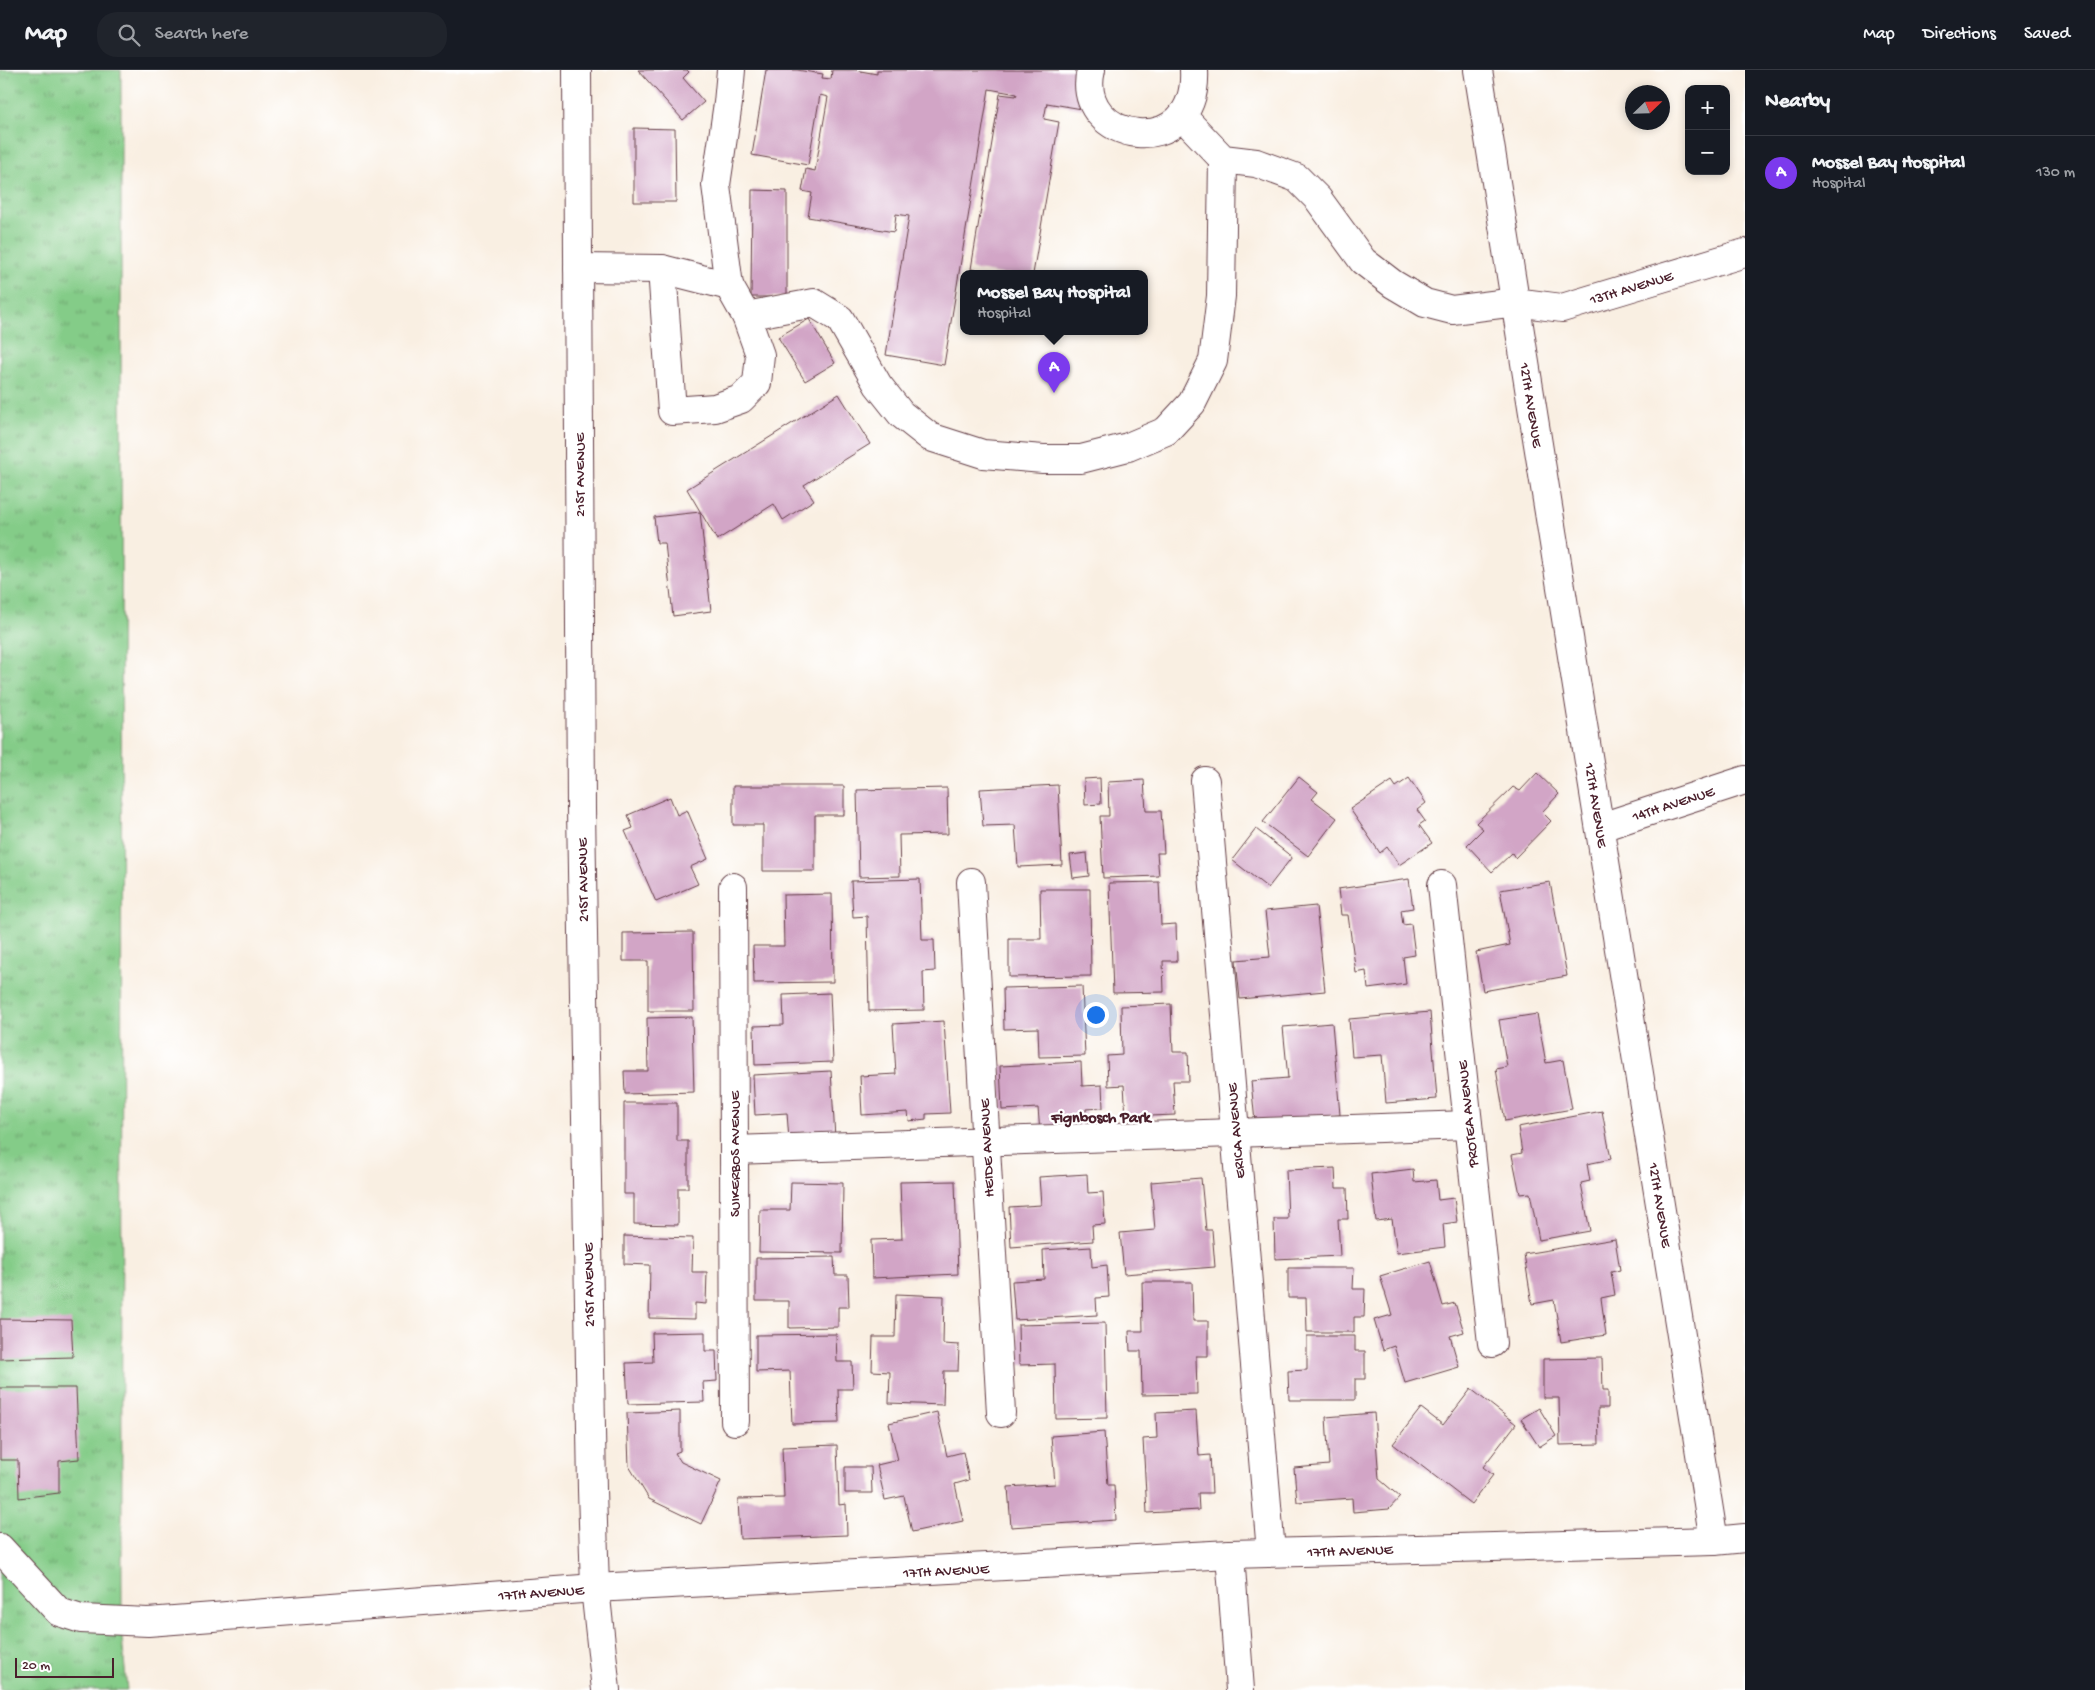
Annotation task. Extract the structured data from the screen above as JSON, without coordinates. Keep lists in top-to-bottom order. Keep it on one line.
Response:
{"streets":{"street":["13TH AVENUE","12TH AVENUE","21ST AVENUE","14TH AVENUE","PROTEA AVENUE","ERICA AVENUE","HEIDE AVENUE","SUIKERBOS AVENUE","17TH AVENUE"]},"crossings":[["13TH AVENUE","12TH AVENUE"],["12TH AVENUE","14TH AVENUE"],["12TH AVENUE","17TH AVENUE"],["21ST AVENUE","17TH AVENUE"],["ERICA AVENUE","17TH AVENUE"]],"districts":["Fignbosch Park"],"scale_bar":"20 m","north":"top right","page":{"header":"Map","search":"Search here","nav":["Map","Directions","Saved"],"heading":"Nearby","map_buttons":["+","−"],"list":[{"mark":"A","name":"Mossel Bay Hospital","note":"Hospital","value":"130 m"}],"popup":["Mossel Bay Hospital","Hospital"],"pins":"A","scale":"20 m"}}
